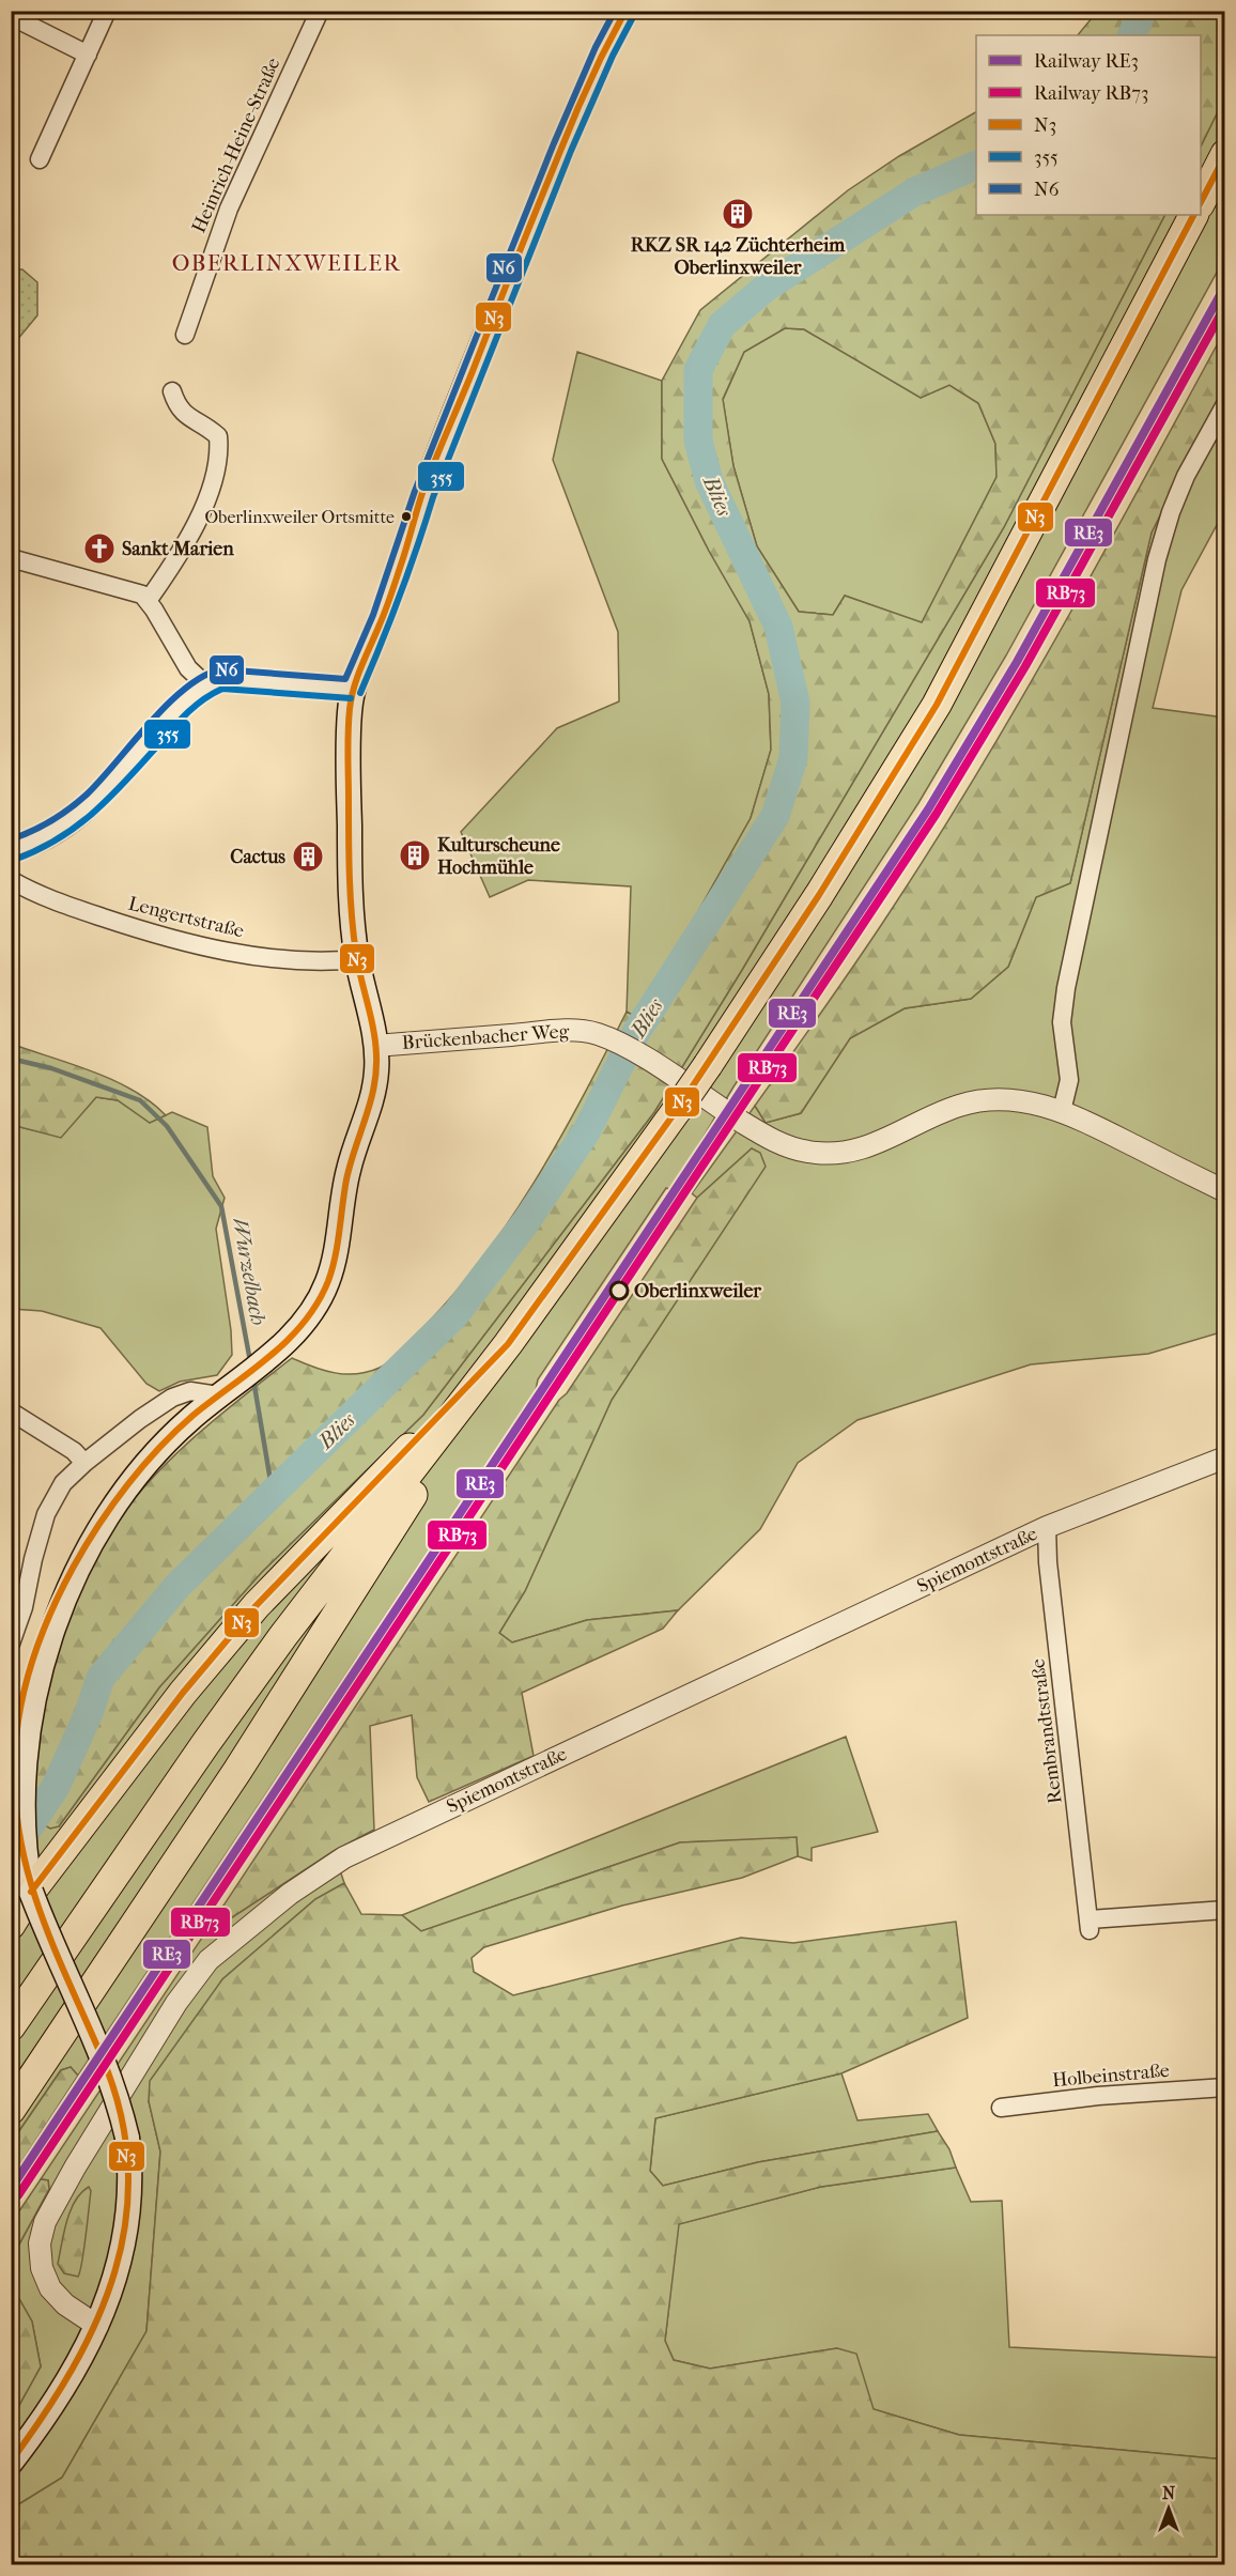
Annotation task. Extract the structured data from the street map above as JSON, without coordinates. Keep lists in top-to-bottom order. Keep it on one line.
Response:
{"streets":{"street":["Heinrich-Heine-Straße","Lengertstraße","Brückenbacher Weg","Spiemontstraße","Rembrandtstraße","Holbeinstraße"]},"crossings":[["Spiemontstraße","Rembrandtstraße"]],"districts":["OBERLINXWEILER"],"water":["Blies","Wurzelbach"],"places":{"building":["RKZ SR 142 Züchterheim Oberlinxweiler","Kulturscheune Hochmühle","Cactus"],"other":["Oberlinxweiler Ortsmitte","Oberlinxweiler"],"church":["Sankt Marien"]},"lines":["transit line N3","transit line N6","transit line 355","rail line RE3","rail line RB73"],"legend":["Railway RE3","Railway RB73","N3","355","N6"],"north":"top"}
